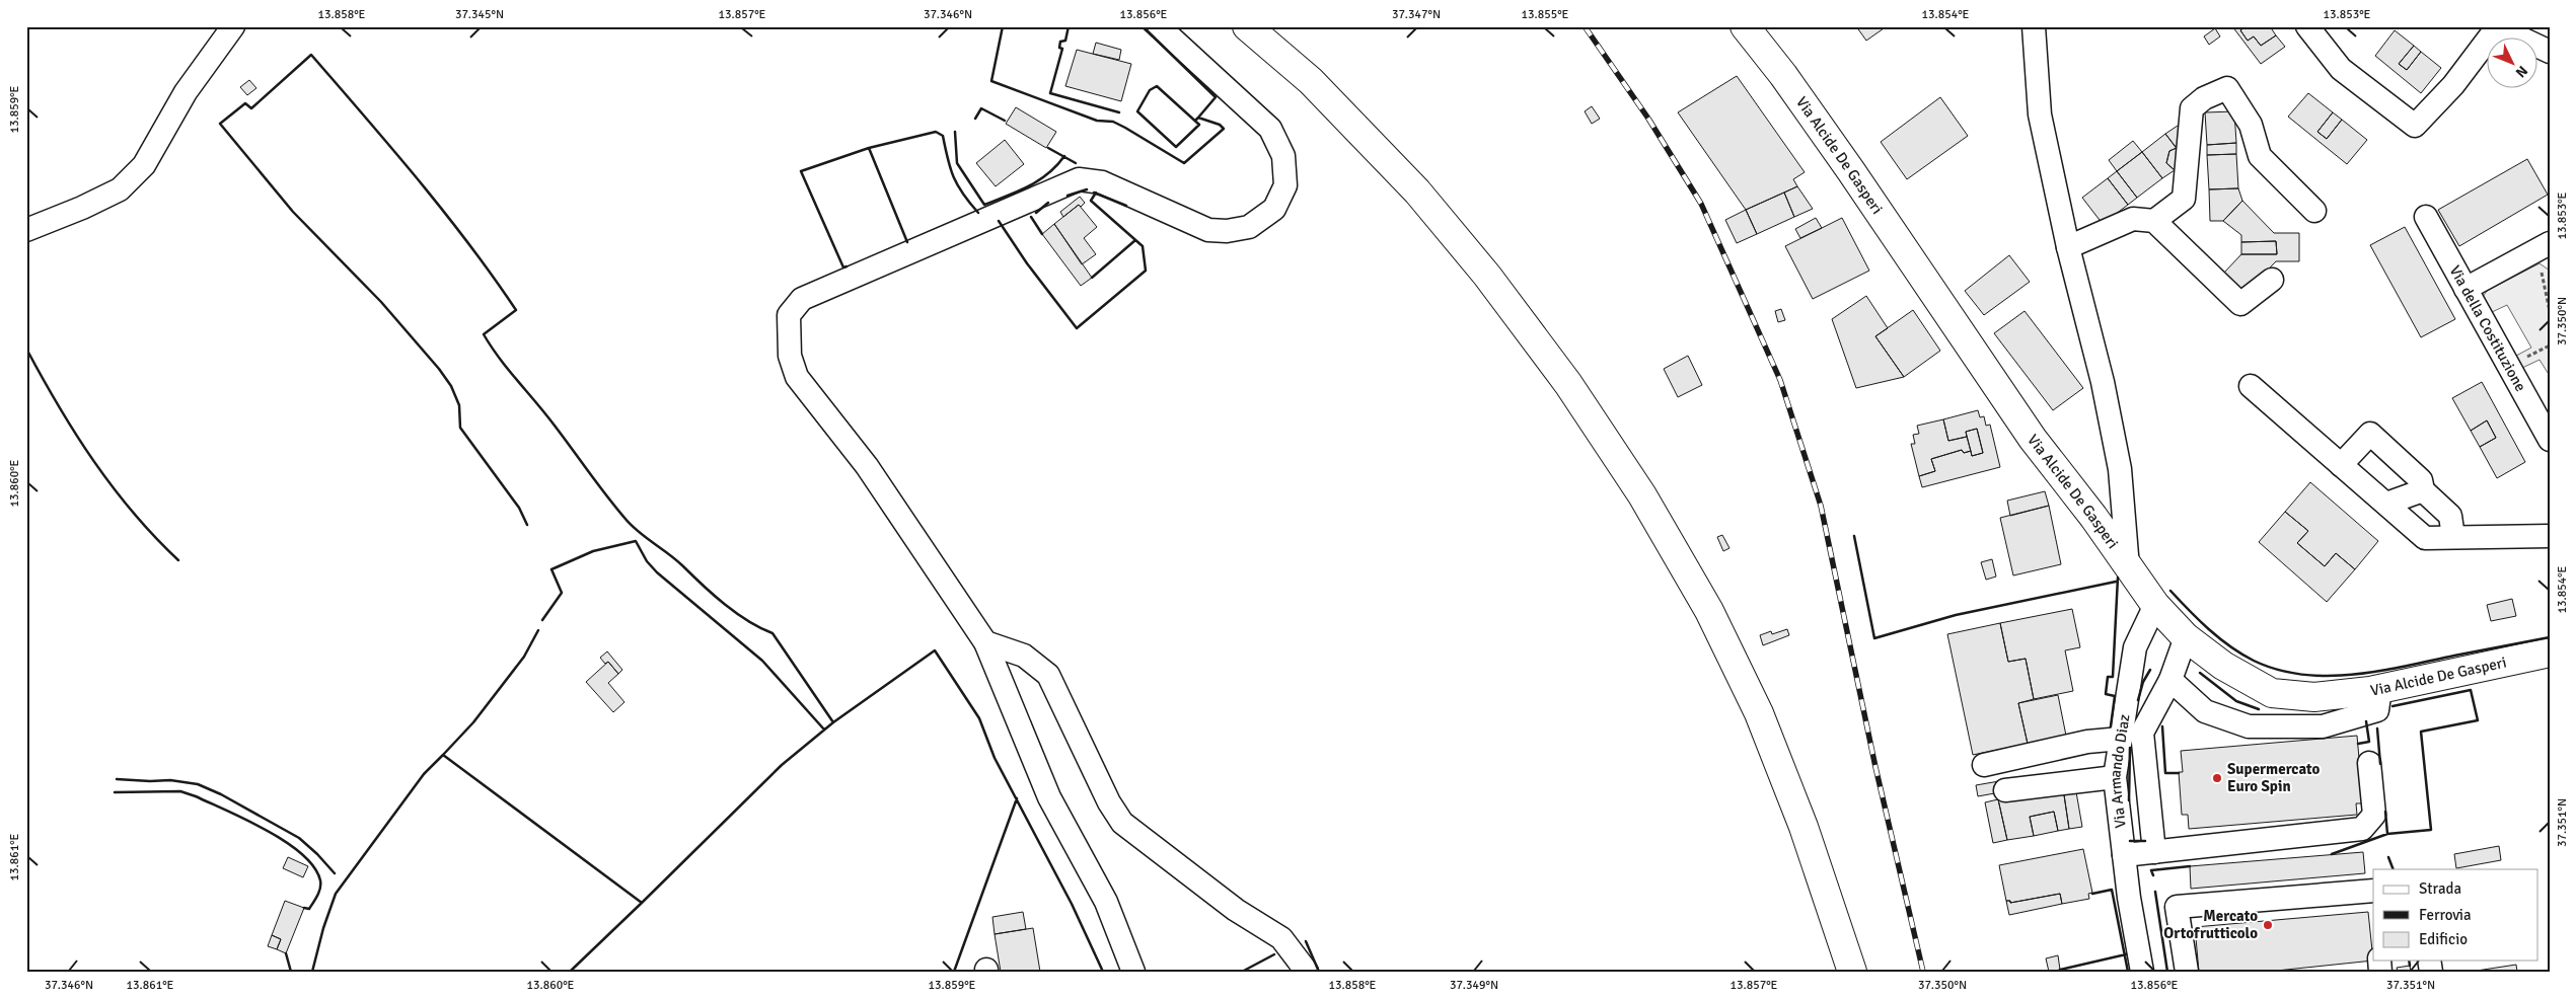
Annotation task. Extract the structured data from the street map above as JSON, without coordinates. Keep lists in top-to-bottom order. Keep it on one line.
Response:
{"streets":{"main road":["Via Alcide De Gasperi"],"street":["Via della Costituzione","Via Armando Diaz"]},"crossings":[["Via Alcide De Gasperi","Via Armando Diaz"]],"places":["Supermercato Euro Spin","Mercato Ortofrutticolo"],"legend":["Strada","Ferrovia","Edificio"],"north":"bottom right","coordinates":["13.858°E","37.345°N","13.857°E","37.346°N","13.856°E","37.347°N","13.855°E","13.854°E","13.853°E","13.859°E","37.350°N","13.860°E","37.351°N","13.861°E","37.349°N"]}
